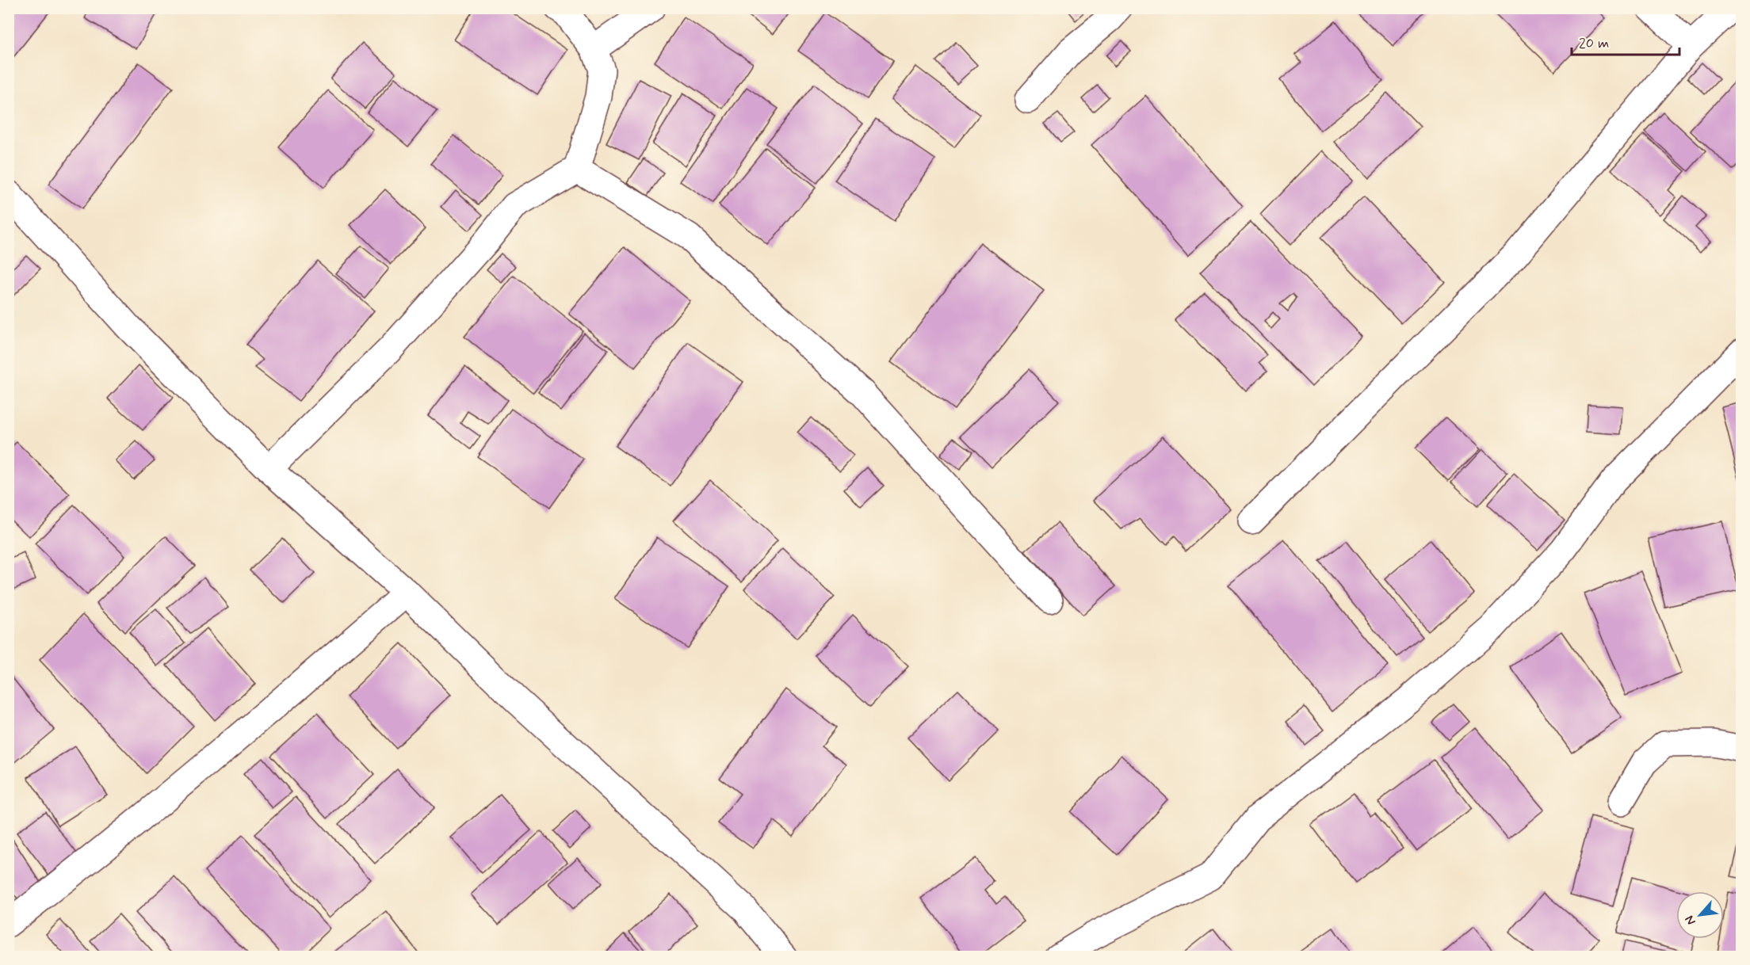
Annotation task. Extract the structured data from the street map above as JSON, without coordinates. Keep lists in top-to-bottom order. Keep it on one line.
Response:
{"scale_bar":"20 m","north":"bottom left"}
